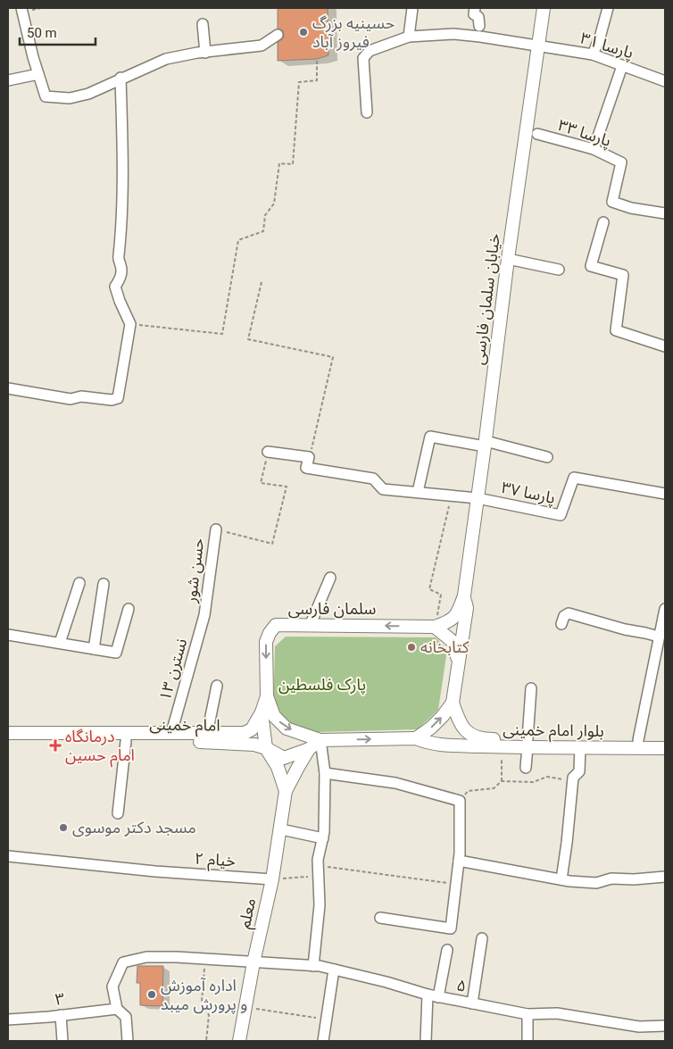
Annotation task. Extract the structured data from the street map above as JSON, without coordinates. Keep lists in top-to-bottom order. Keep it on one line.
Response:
{"streets":{"main road":["خیابان سلمان فارسی","سلمان فارسی","امام خمینی","بلوار امام خمینی","معلم"],"street":["پارسا ۳۱","پارسا ۳۳","پارسا ۳۷","حسن شور","نسترن ۱۳","خیام ۲","۵","۳"]},"crossings":[["پارسا ۳۱","خیابان سلمان فارسی"],["خیابان سلمان فارسی","پارسا ۳۷"],["حسن شور","نسترن ۱۳"],["سلمان فارسی","بلوار امام خمینی"],["نسترن ۱۳","امام خمینی"],["خیام ۲","معلم"],["معلم","۵"],["۵","۳"]],"parks":["پارک فلسطین"],"places":{"other":["حسینیه بزرگ فیروز آباد","کتابخانه","مسجد دکتر موسوی","اداره آموزش و پرورش میبد"],"health":["درمانگاه امام حسین"]},"scale_bar":"50 m"}
